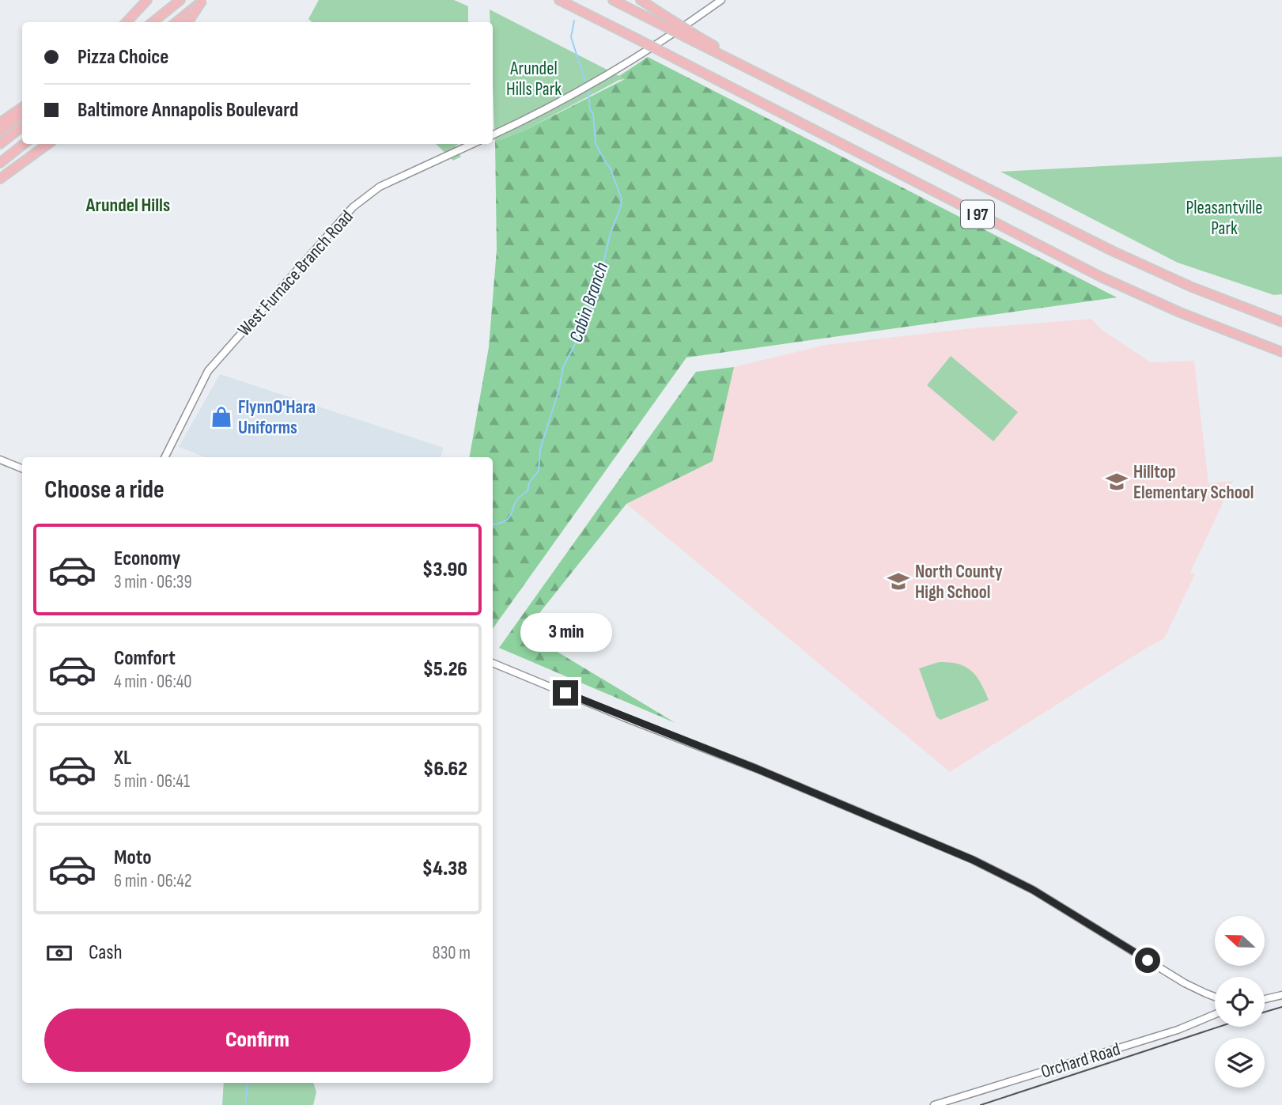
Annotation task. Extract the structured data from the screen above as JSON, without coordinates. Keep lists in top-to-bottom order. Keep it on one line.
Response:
{"streets":{"highway":["I 97"],"main road":["West Furnace Branch Road","Orchard Road"]},"districts":["Arundel Hills"],"water":["Cabin Branch"],"parks":["Arundel Hills Park","Pleasantville Park"],"places":{"shop":["FlynnO'Hara Uniforms"],"school or university":["Hilltop Elementary School","North County High School"]},"north":"left","page":{"banner":["Pizza Choice","Baltimore Annapolis Boulevard"],"heading":"Choose a ride","list":[{"name":"Economy","note":"3 min · 06:39","value":"$3.90"},{"name":"Comfort","note":"4 min · 06:40","value":"$5.26"},{"name":"XL","note":"5 min · 06:41","value":"$6.62"},{"name":"Moto","note":"6 min · 06:42","value":"$4.38"}],"bubble":"3 min","pay":["Cash","830 m"],"buttons":"Confirm"}}
